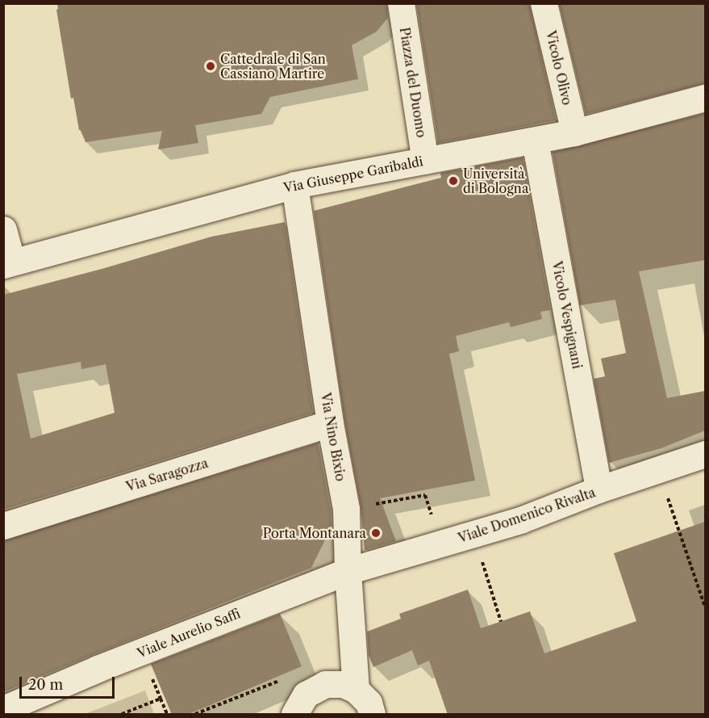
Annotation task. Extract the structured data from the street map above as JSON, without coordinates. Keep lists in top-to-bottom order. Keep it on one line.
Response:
{"streets":{"street":["Vicolo Olivo","Piazza del Duomo","Via Giuseppe Garibaldi","Vicolo Vespignani","Via Nino Bixio","Via Saragozza","Viale Domenico Rivalta","Viale Aurelio Saffi"]},"crossings":[["Vicolo Olivo","Via Giuseppe Garibaldi"],["Piazza del Duomo","Via Giuseppe Garibaldi"],["Via Giuseppe Garibaldi","Vicolo Vespignani"],["Via Giuseppe Garibaldi","Via Nino Bixio"],["Vicolo Vespignani","Viale Domenico Rivalta"],["Via Nino Bixio","Via Saragozza"],["Via Nino Bixio","Viale Domenico Rivalta"],["Via Nino Bixio","Viale Aurelio Saffi"],["Viale Domenico Rivalta","Viale Aurelio Saffi"]],"places":["Cattedrale di San Cassiano Martire","Università di Bologna","Porta Montanara"],"scale_bar":"20 m"}
